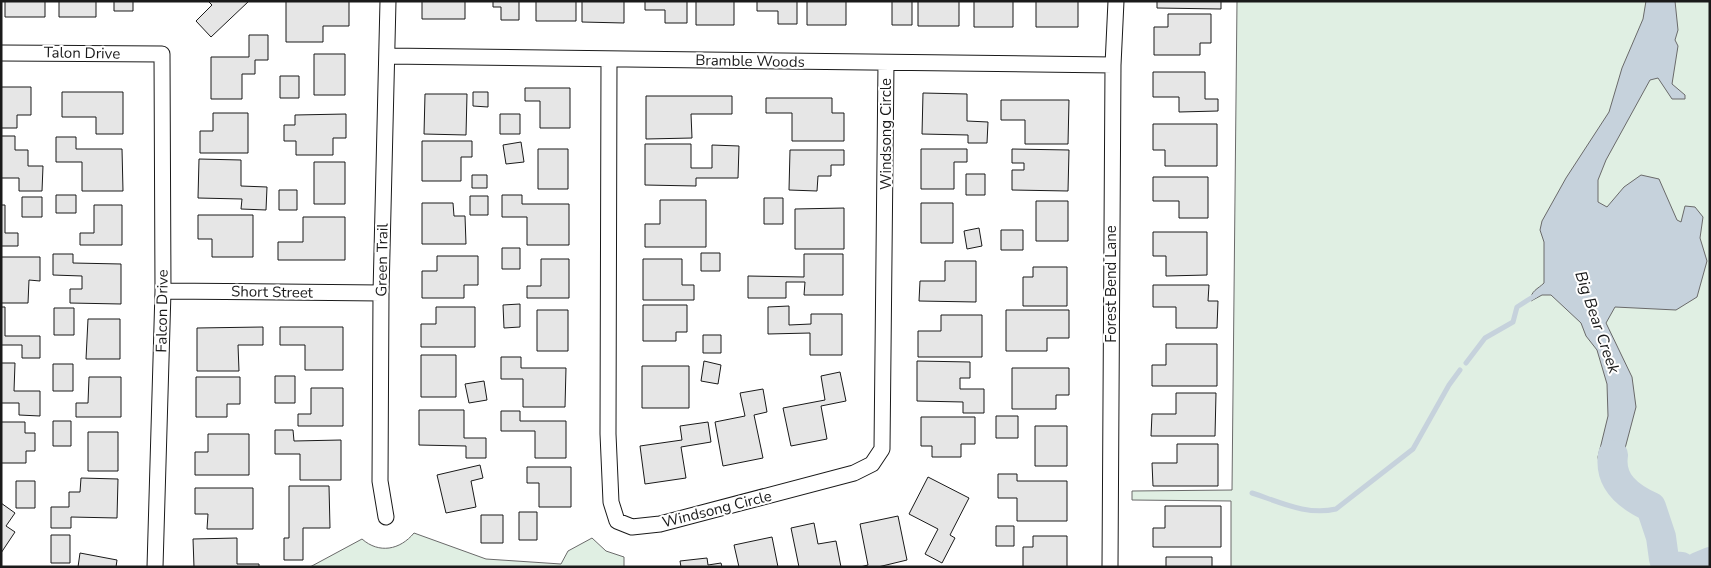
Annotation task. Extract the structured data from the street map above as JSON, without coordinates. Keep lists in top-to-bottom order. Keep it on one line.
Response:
{"streets":{"street":["Talon Drive","Bramble Woods","Windsong Circle","Green Trail","Forest Bend Lane","Short Street","Falcon Drive"]},"crossings":[["Talon Drive","Falcon Drive"],["Bramble Woods","Windsong Circle"],["Bramble Woods","Green Trail"],["Bramble Woods","Forest Bend Lane"],["Green Trail","Short Street"],["Short Street","Falcon Drive"]],"water":["Big Bear Creek"]}
